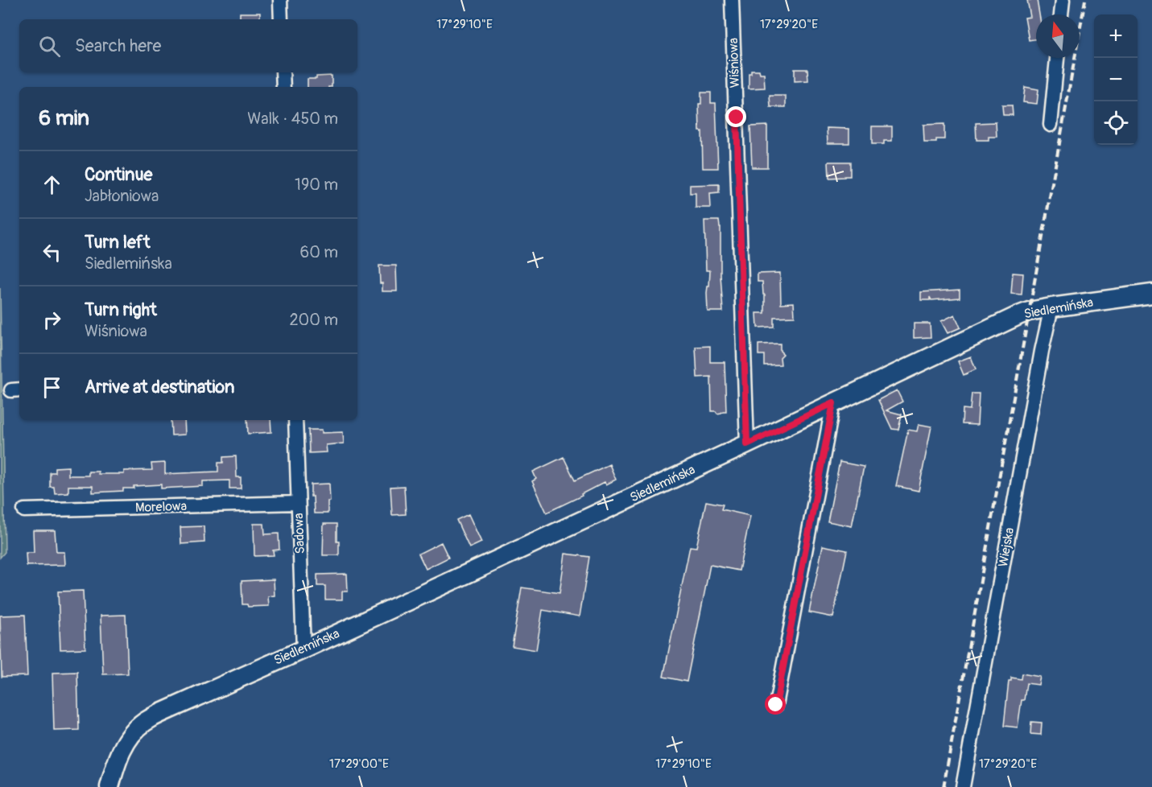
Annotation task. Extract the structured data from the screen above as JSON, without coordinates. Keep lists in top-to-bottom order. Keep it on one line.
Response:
{"streets":{"street":["Wiśniowa","Siedlemińska","Morelowa","Sadowa","Wiejska"]},"crossings":[["Wiśniowa","Siedlemińska"],["Siedlemińska","Sadowa"],["Siedlemińska","Wiejska"],["Morelowa","Sadowa"]],"north":"top","page":{"map_buttons":["+","−"],"search":"Search here","heading":["6 min","Walk · 450 m"],"list":[["Continue","Jabłoniowa","190 m"],["Turn left","Siedlemińska","60 m"],["Turn right","Wiśniowa","200 m"],"Arrive at destination"]},"coordinates":["17°29'10\"E","17°29'20\"E","17°29'00\"E"]}
